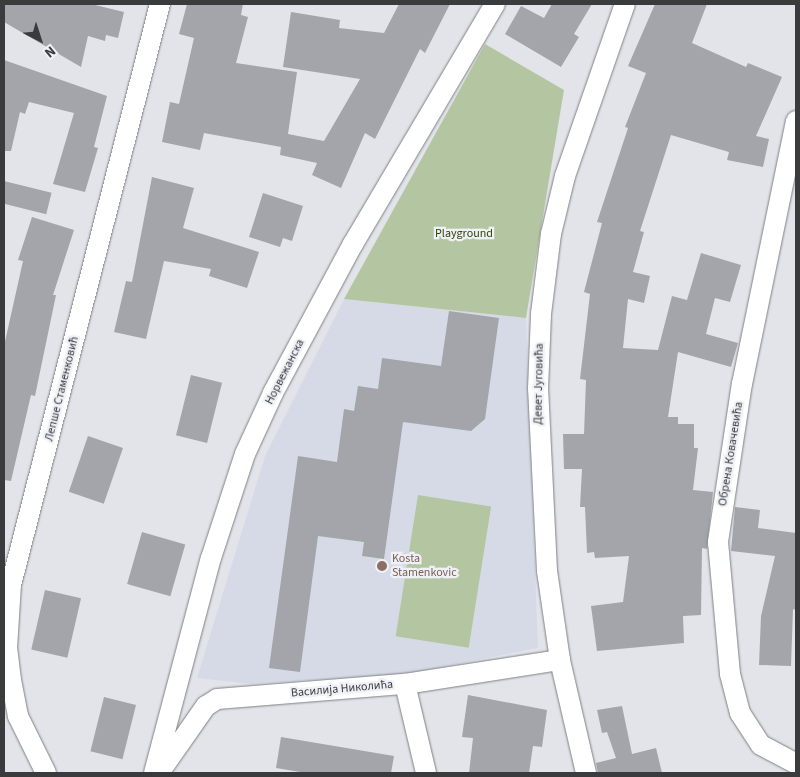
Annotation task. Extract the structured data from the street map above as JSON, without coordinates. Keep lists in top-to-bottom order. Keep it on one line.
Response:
{"streets":{"street":["Норвежанска","Девет Југовића","Лепше Стаменковић","Обрена Ковачевића","Василија Николића"]},"crossings":[["Девет Југовића","Василија Николића"]],"parks":["Playground"],"places":["Kosta Stamenkovic"],"north":"bottom right"}
